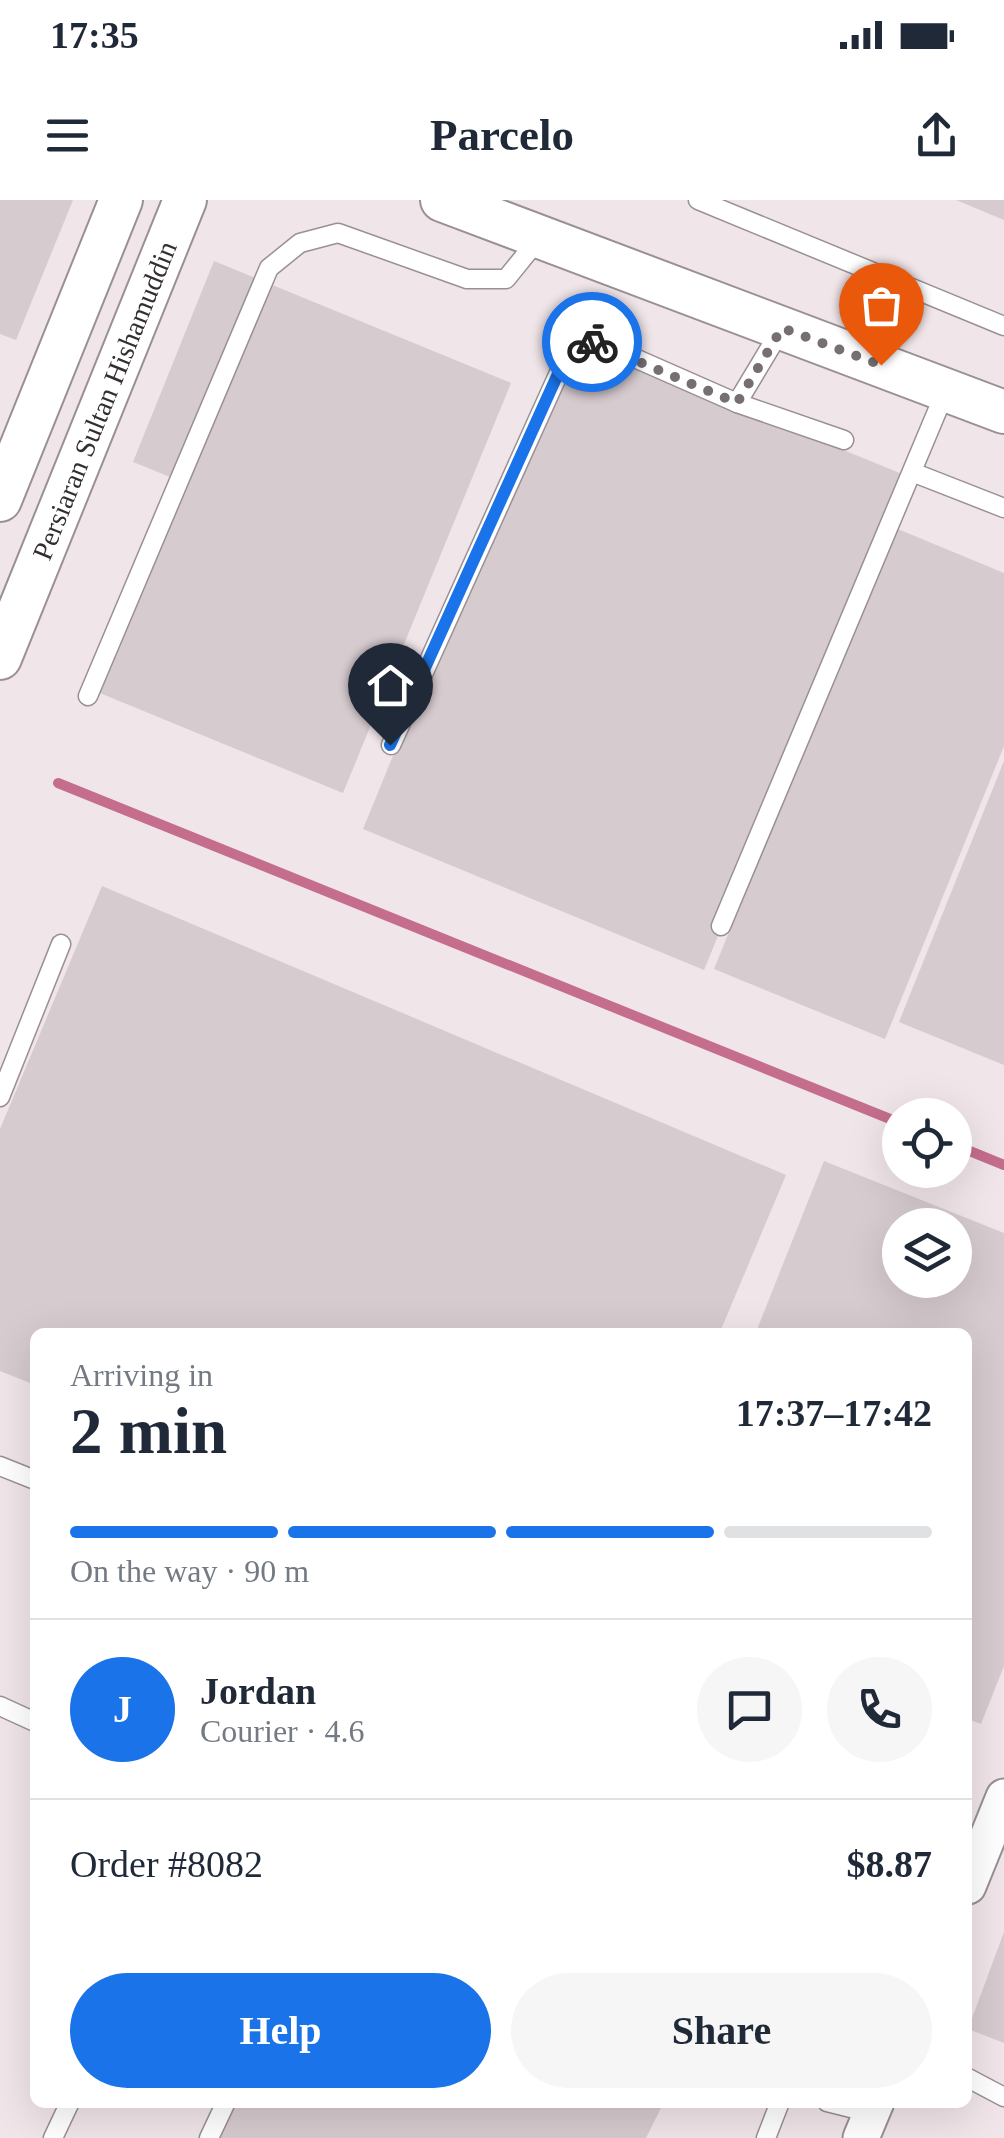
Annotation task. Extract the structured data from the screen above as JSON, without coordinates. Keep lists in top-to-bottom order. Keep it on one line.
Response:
{"streets":{"street":["Persiaran Sultan Hishamuddin"]},"page":{"status":"17:35","header":"Parcelo","heading":["2 min","Arriving in","17:37–17:42"],"panel":["Jordan","Courier · 4.6","Order #8082","$8.87"],"bar":"On the way · 90 m","round":"J","buttons":["Help","Share"]}}
